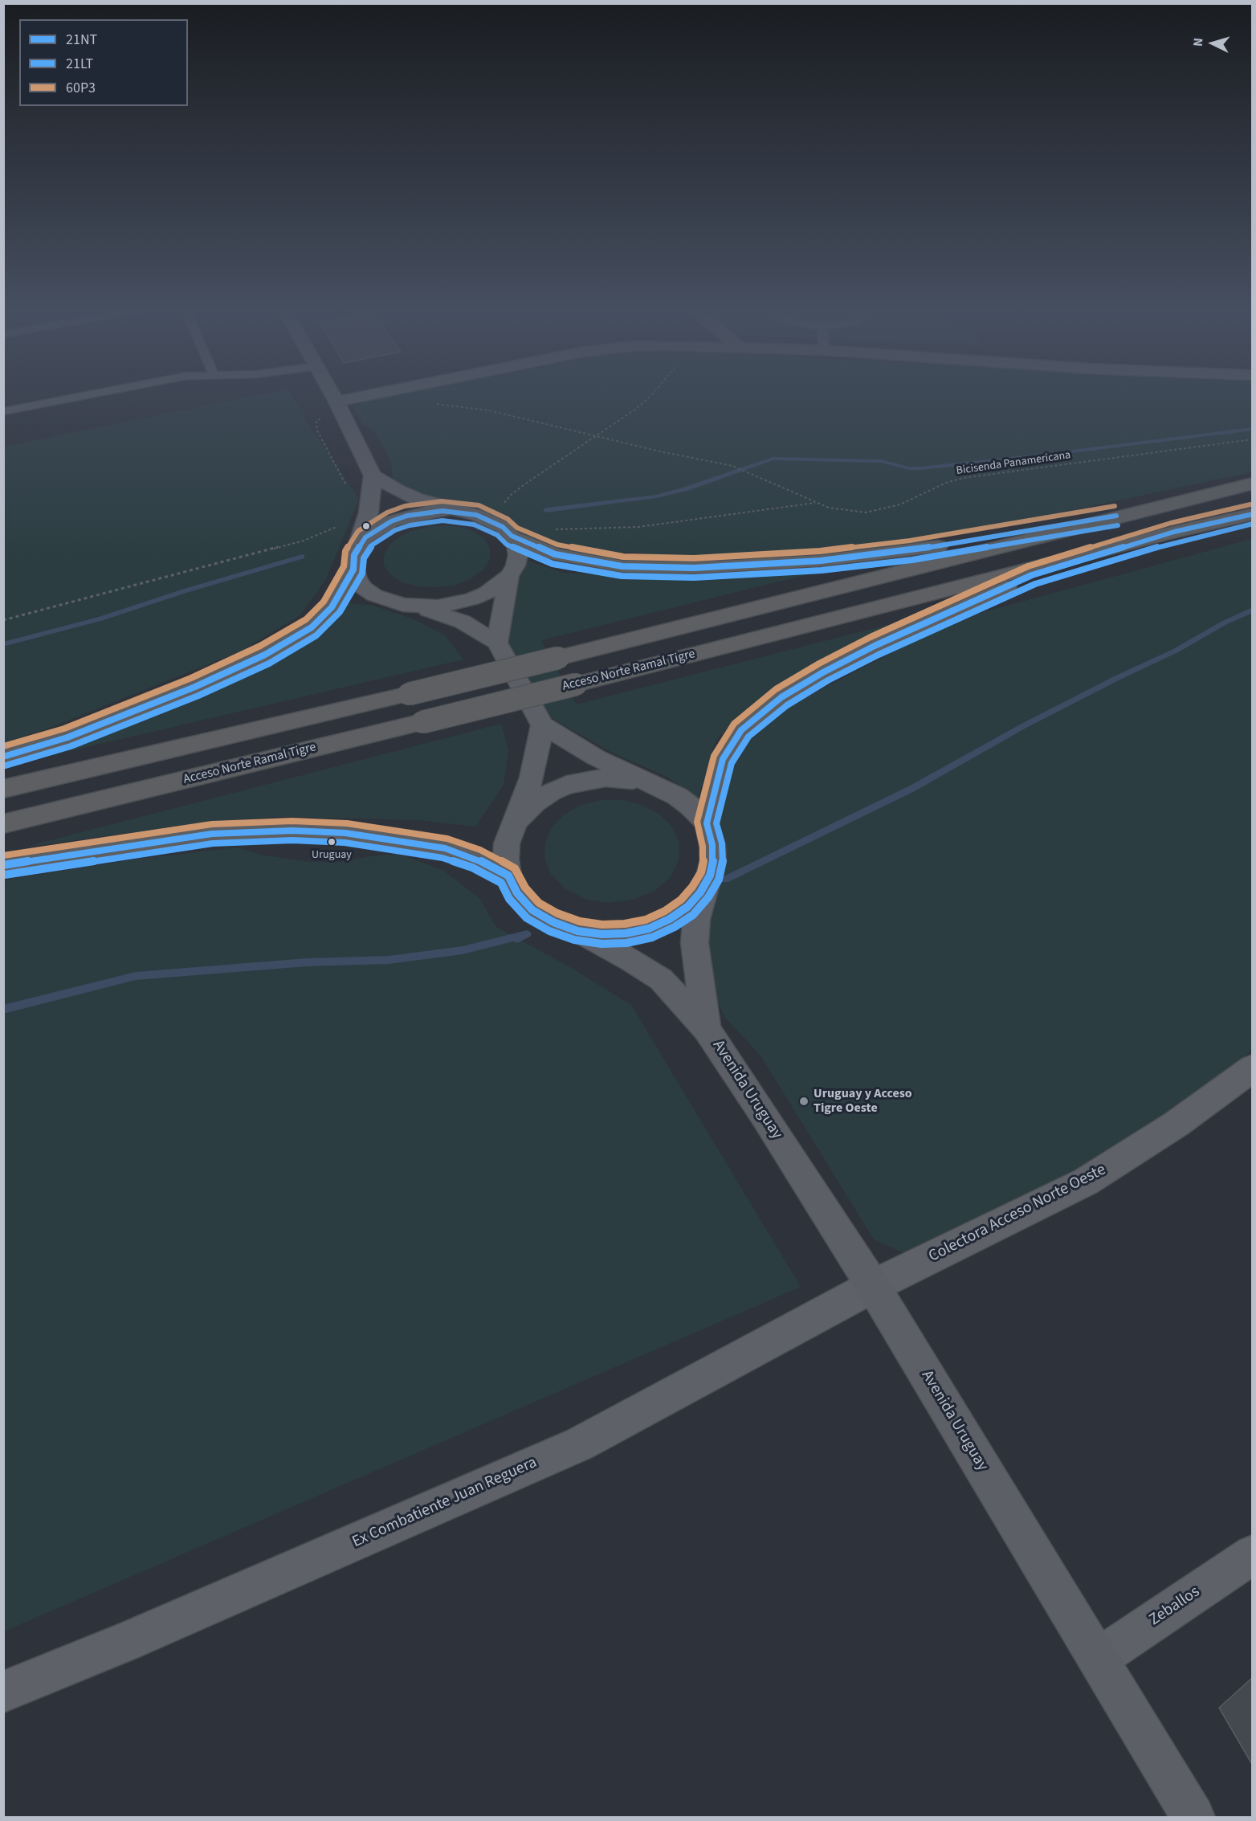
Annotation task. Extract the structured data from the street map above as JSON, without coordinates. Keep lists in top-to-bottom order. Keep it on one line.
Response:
{"streets":{"highway":["Acceso Norte Ramal Tigre"],"main road":["Avenida Uruguay"],"street":["Colectora Acceso Norte Oeste","Ex Combatiente Juan Reguera","Zeballos"],"path":["Bicisenda Panamericana"]},"crossings":[["Avenida Uruguay","Colectora Acceso Norte Oeste"],["Avenida Uruguay","Ex Combatiente Juan Reguera"],["Avenida Uruguay","Zeballos"],["Colectora Acceso Norte Oeste","Ex Combatiente Juan Reguera"]],"places":["Uruguay","Uruguay y Acceso Tigre Oeste"],"lines":["transit line 60P3","transit line 21NT","transit line 21LT"],"legend":["21NT","21LT","60P3"],"north":"left"}
